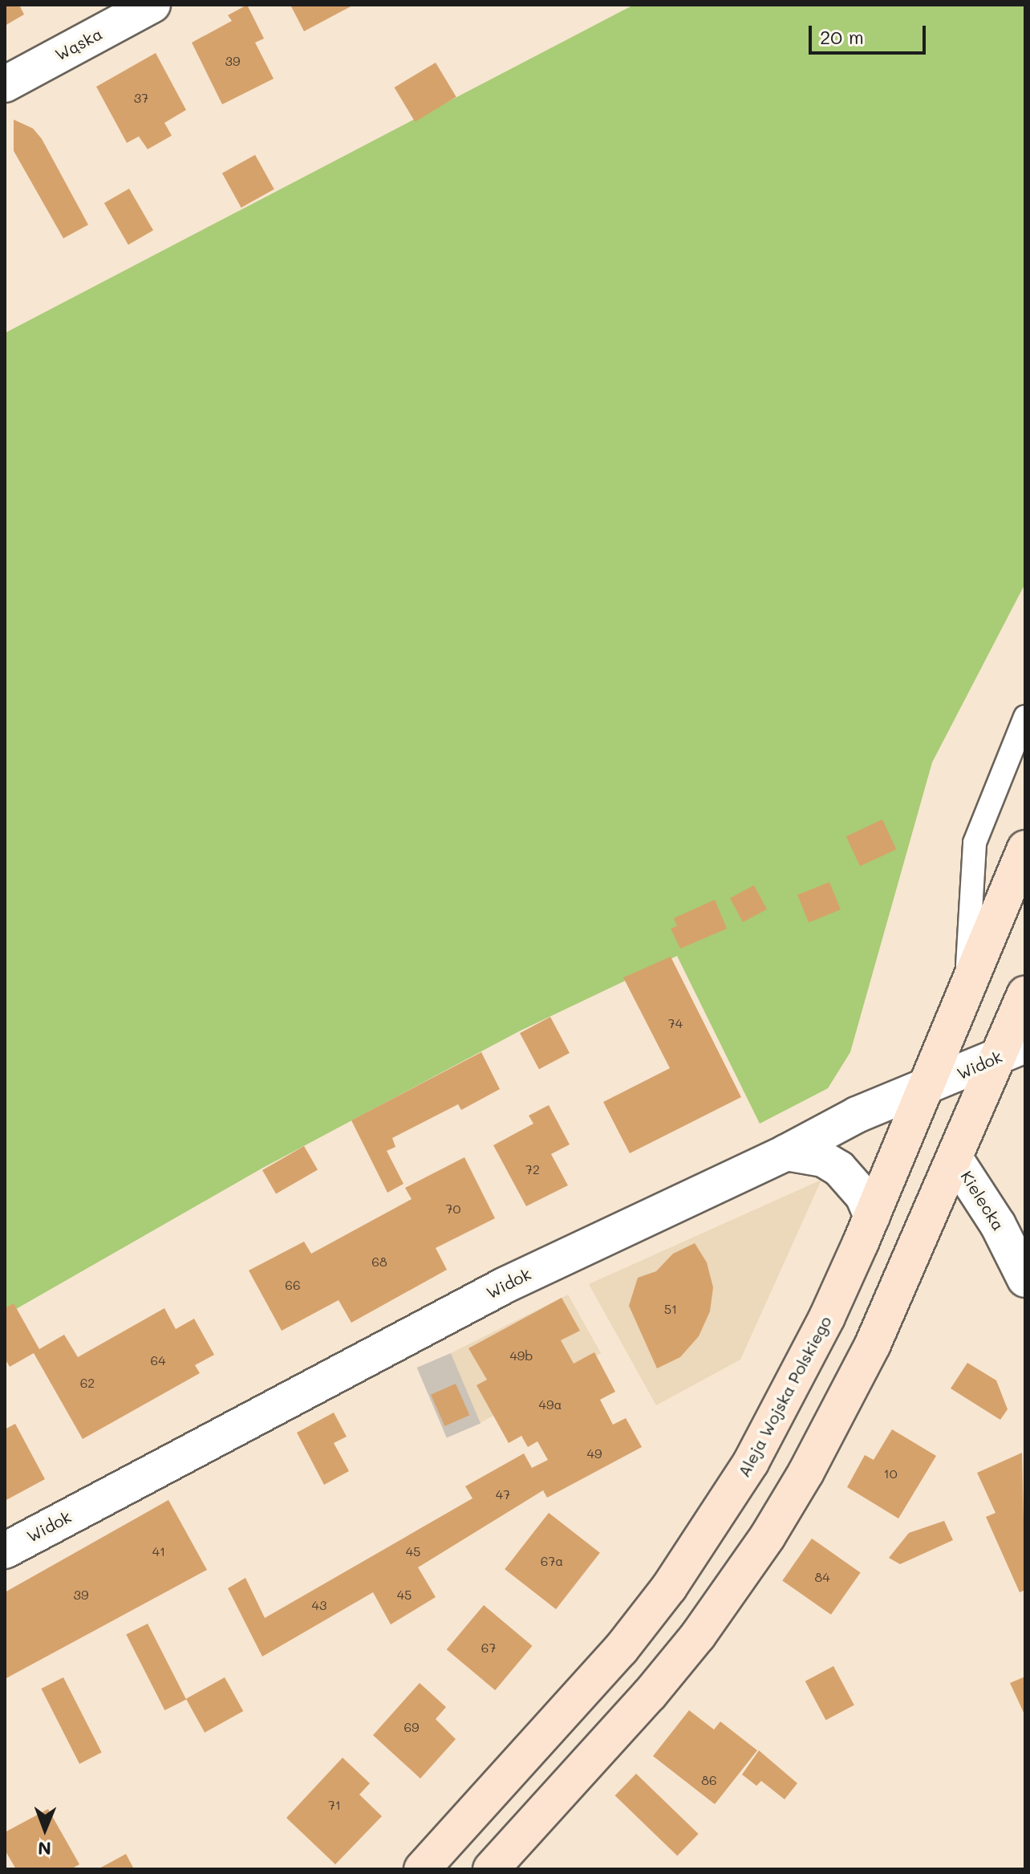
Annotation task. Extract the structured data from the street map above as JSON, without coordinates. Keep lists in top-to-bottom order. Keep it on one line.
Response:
{"streets":{"main road":["Aleja Wojska Polskiego"],"street":["Wąska","Widok","Kielecka"]},"crossings":[["Widok","Aleja Wojska Polskiego"]],"house_numbers":["39","37","74","72","70","68","66","51","49b","64","62","49a","49","10","47","41","45","67a","84","39","45","43","67","69","86","71"],"scale_bar":"20 m","north":"bottom"}
